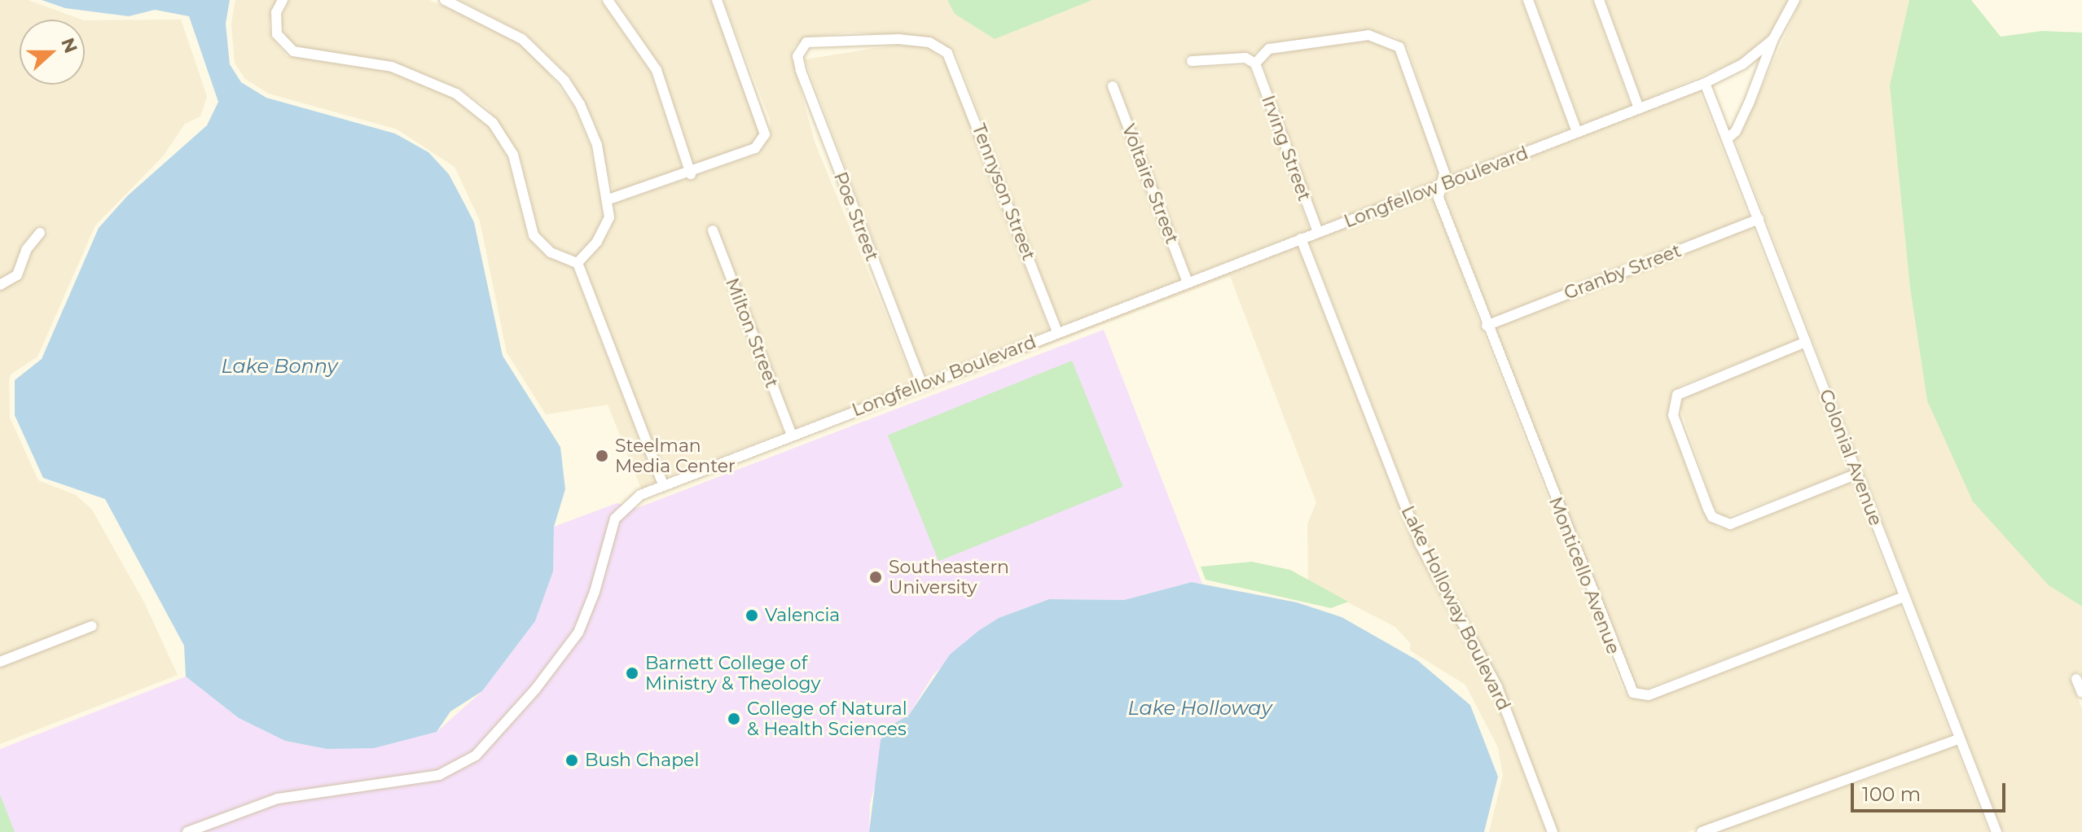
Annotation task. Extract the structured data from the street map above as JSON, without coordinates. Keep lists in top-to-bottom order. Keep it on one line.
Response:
{"streets":{"street":["Irving Street","Voltaire Street","Longfellow Boulevard","Tennyson Street","Poe Street","Granby Street","Milton Street","Colonial Avenue","Monticello Avenue","Lake Holloway Boulevard"]},"crossings":[["Irving Street","Longfellow Boulevard"],["Irving Street","Monticello Avenue"],["Voltaire Street","Longfellow Boulevard"],["Longfellow Boulevard","Tennyson Street"],["Longfellow Boulevard","Poe Street"],["Longfellow Boulevard","Milton Street"],["Longfellow Boulevard","Colonial Avenue"],["Longfellow Boulevard","Monticello Avenue"],["Longfellow Boulevard","Lake Holloway Boulevard"],["Tennyson Street","Poe Street"],["Granby Street","Colonial Avenue"],["Granby Street","Monticello Avenue"],["Colonial Avenue","Monticello Avenue"]],"water":["Lake Bonny","Lake Holloway"],"places":["Steelman Media Center","Southeastern University","Valencia","Barnett College of Ministry & Theology","College of Natural & Health Sciences","Bush Chapel"],"scale_bar":"100 m","north":"right"}
